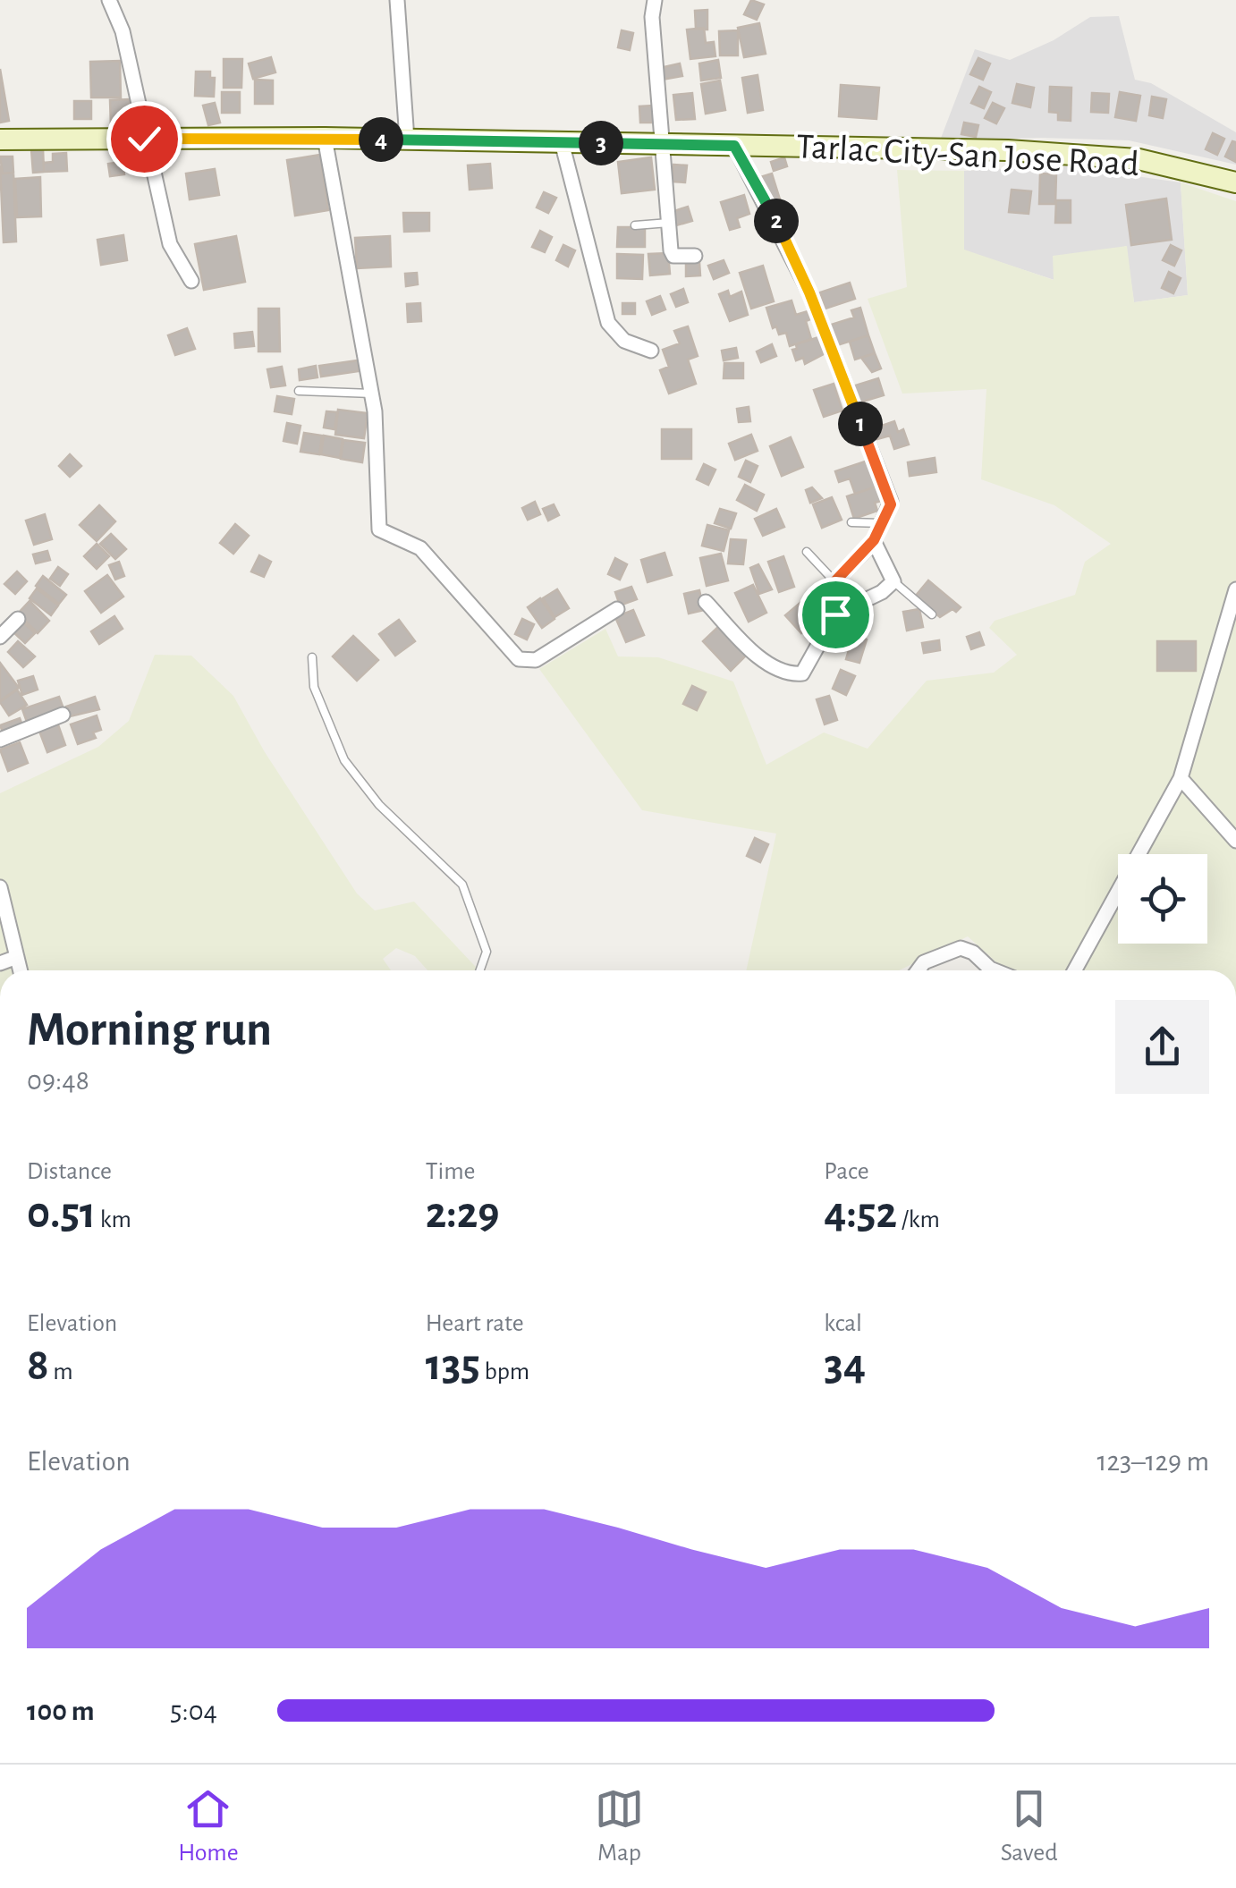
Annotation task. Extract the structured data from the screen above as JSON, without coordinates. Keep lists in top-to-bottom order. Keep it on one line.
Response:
{"streets":{"main road":["Tarlac City-San Jose Road"]},"page":{"pins":["4","3","2","1"],"heading":["Morning run","09:48"],"stats":[["Distance","0.51 km"],["Time","2:29"],["Pace","4:52 /km"],["Elevation","8 m"],["Heart rate","135 bpm"],["kcal","34"]],"chart":["Elevation","123–129 m"],"list":[{"name":"100 m","note":"5:04"}],"tabs":["Home","Map","Saved"]}}
